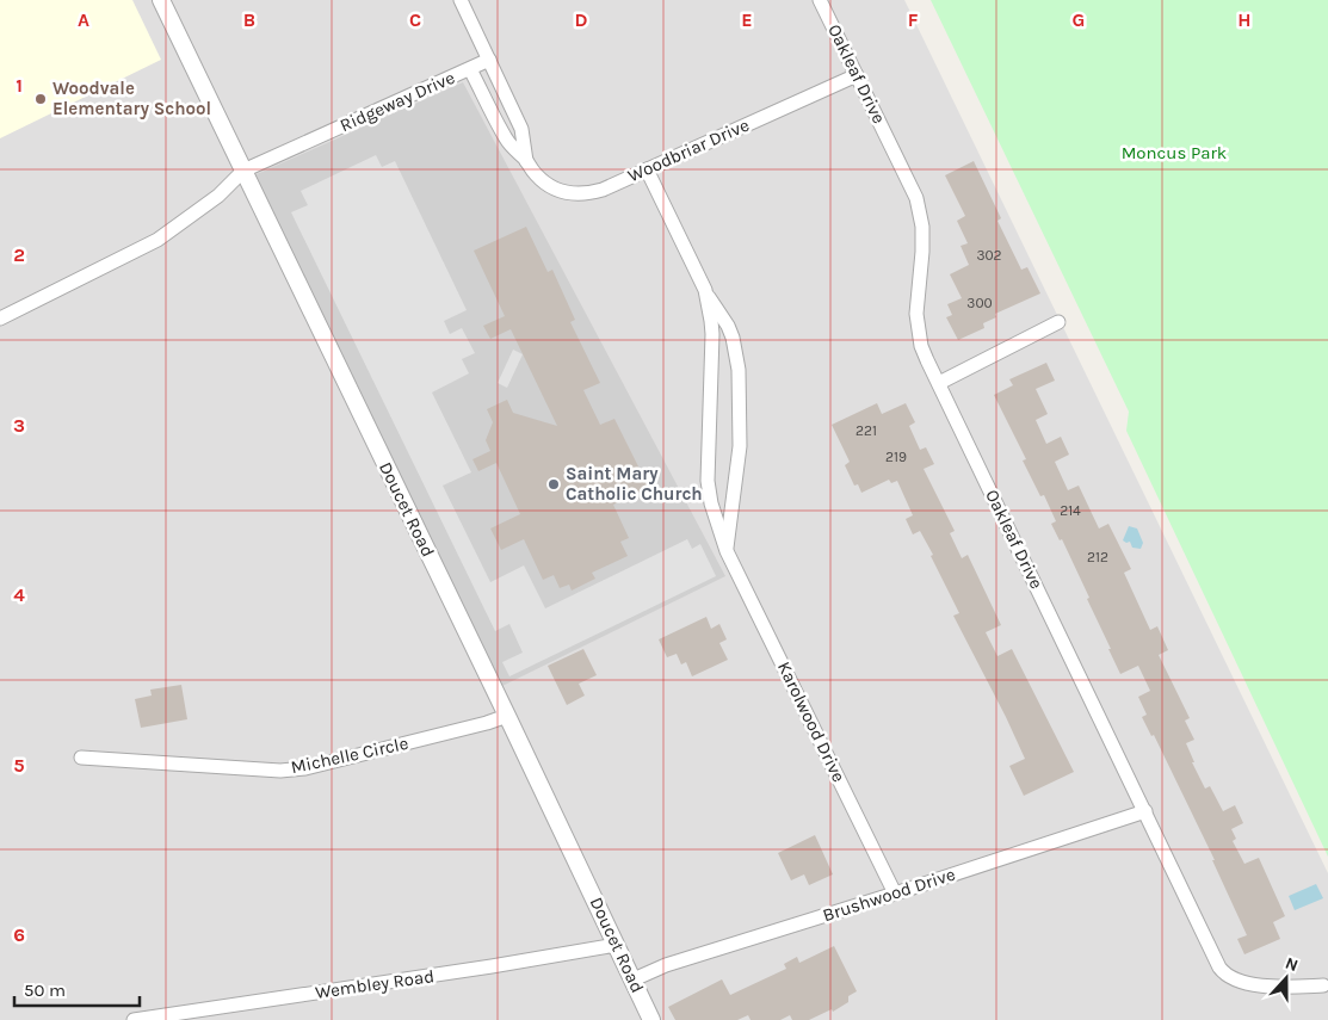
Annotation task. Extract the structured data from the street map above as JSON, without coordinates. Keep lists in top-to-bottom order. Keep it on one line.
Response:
{"streets":{"street":["Oakleaf Drive","Ridgeway Drive","Woodbriar Drive","Doucet Road","Karolwood Drive","Michelle Circle","Brushwood Drive","Wembley Road"]},"crossings":[["Oakleaf Drive","Woodbriar Drive"],["Oakleaf Drive","Brushwood Drive"],["Ridgeway Drive","Woodbriar Drive"],["Ridgeway Drive","Doucet Road"],["Woodbriar Drive","Karolwood Drive"],["Doucet Road","Michelle Circle"],["Doucet Road","Brushwood Drive"],["Doucet Road","Wembley Road"],["Karolwood Drive","Brushwood Drive"]],"parks":["Moncus Park"],"places":["Woodvale Elementary School","Saint Mary Catholic Church"],"house_numbers":["302","300","221","219","214","212"],"scale_bar":"50 m","north":"top","grid":{"columns":["A","B","C","D","E","F","G","H"],"rows":["1","2","3","4","5","6"]}}
